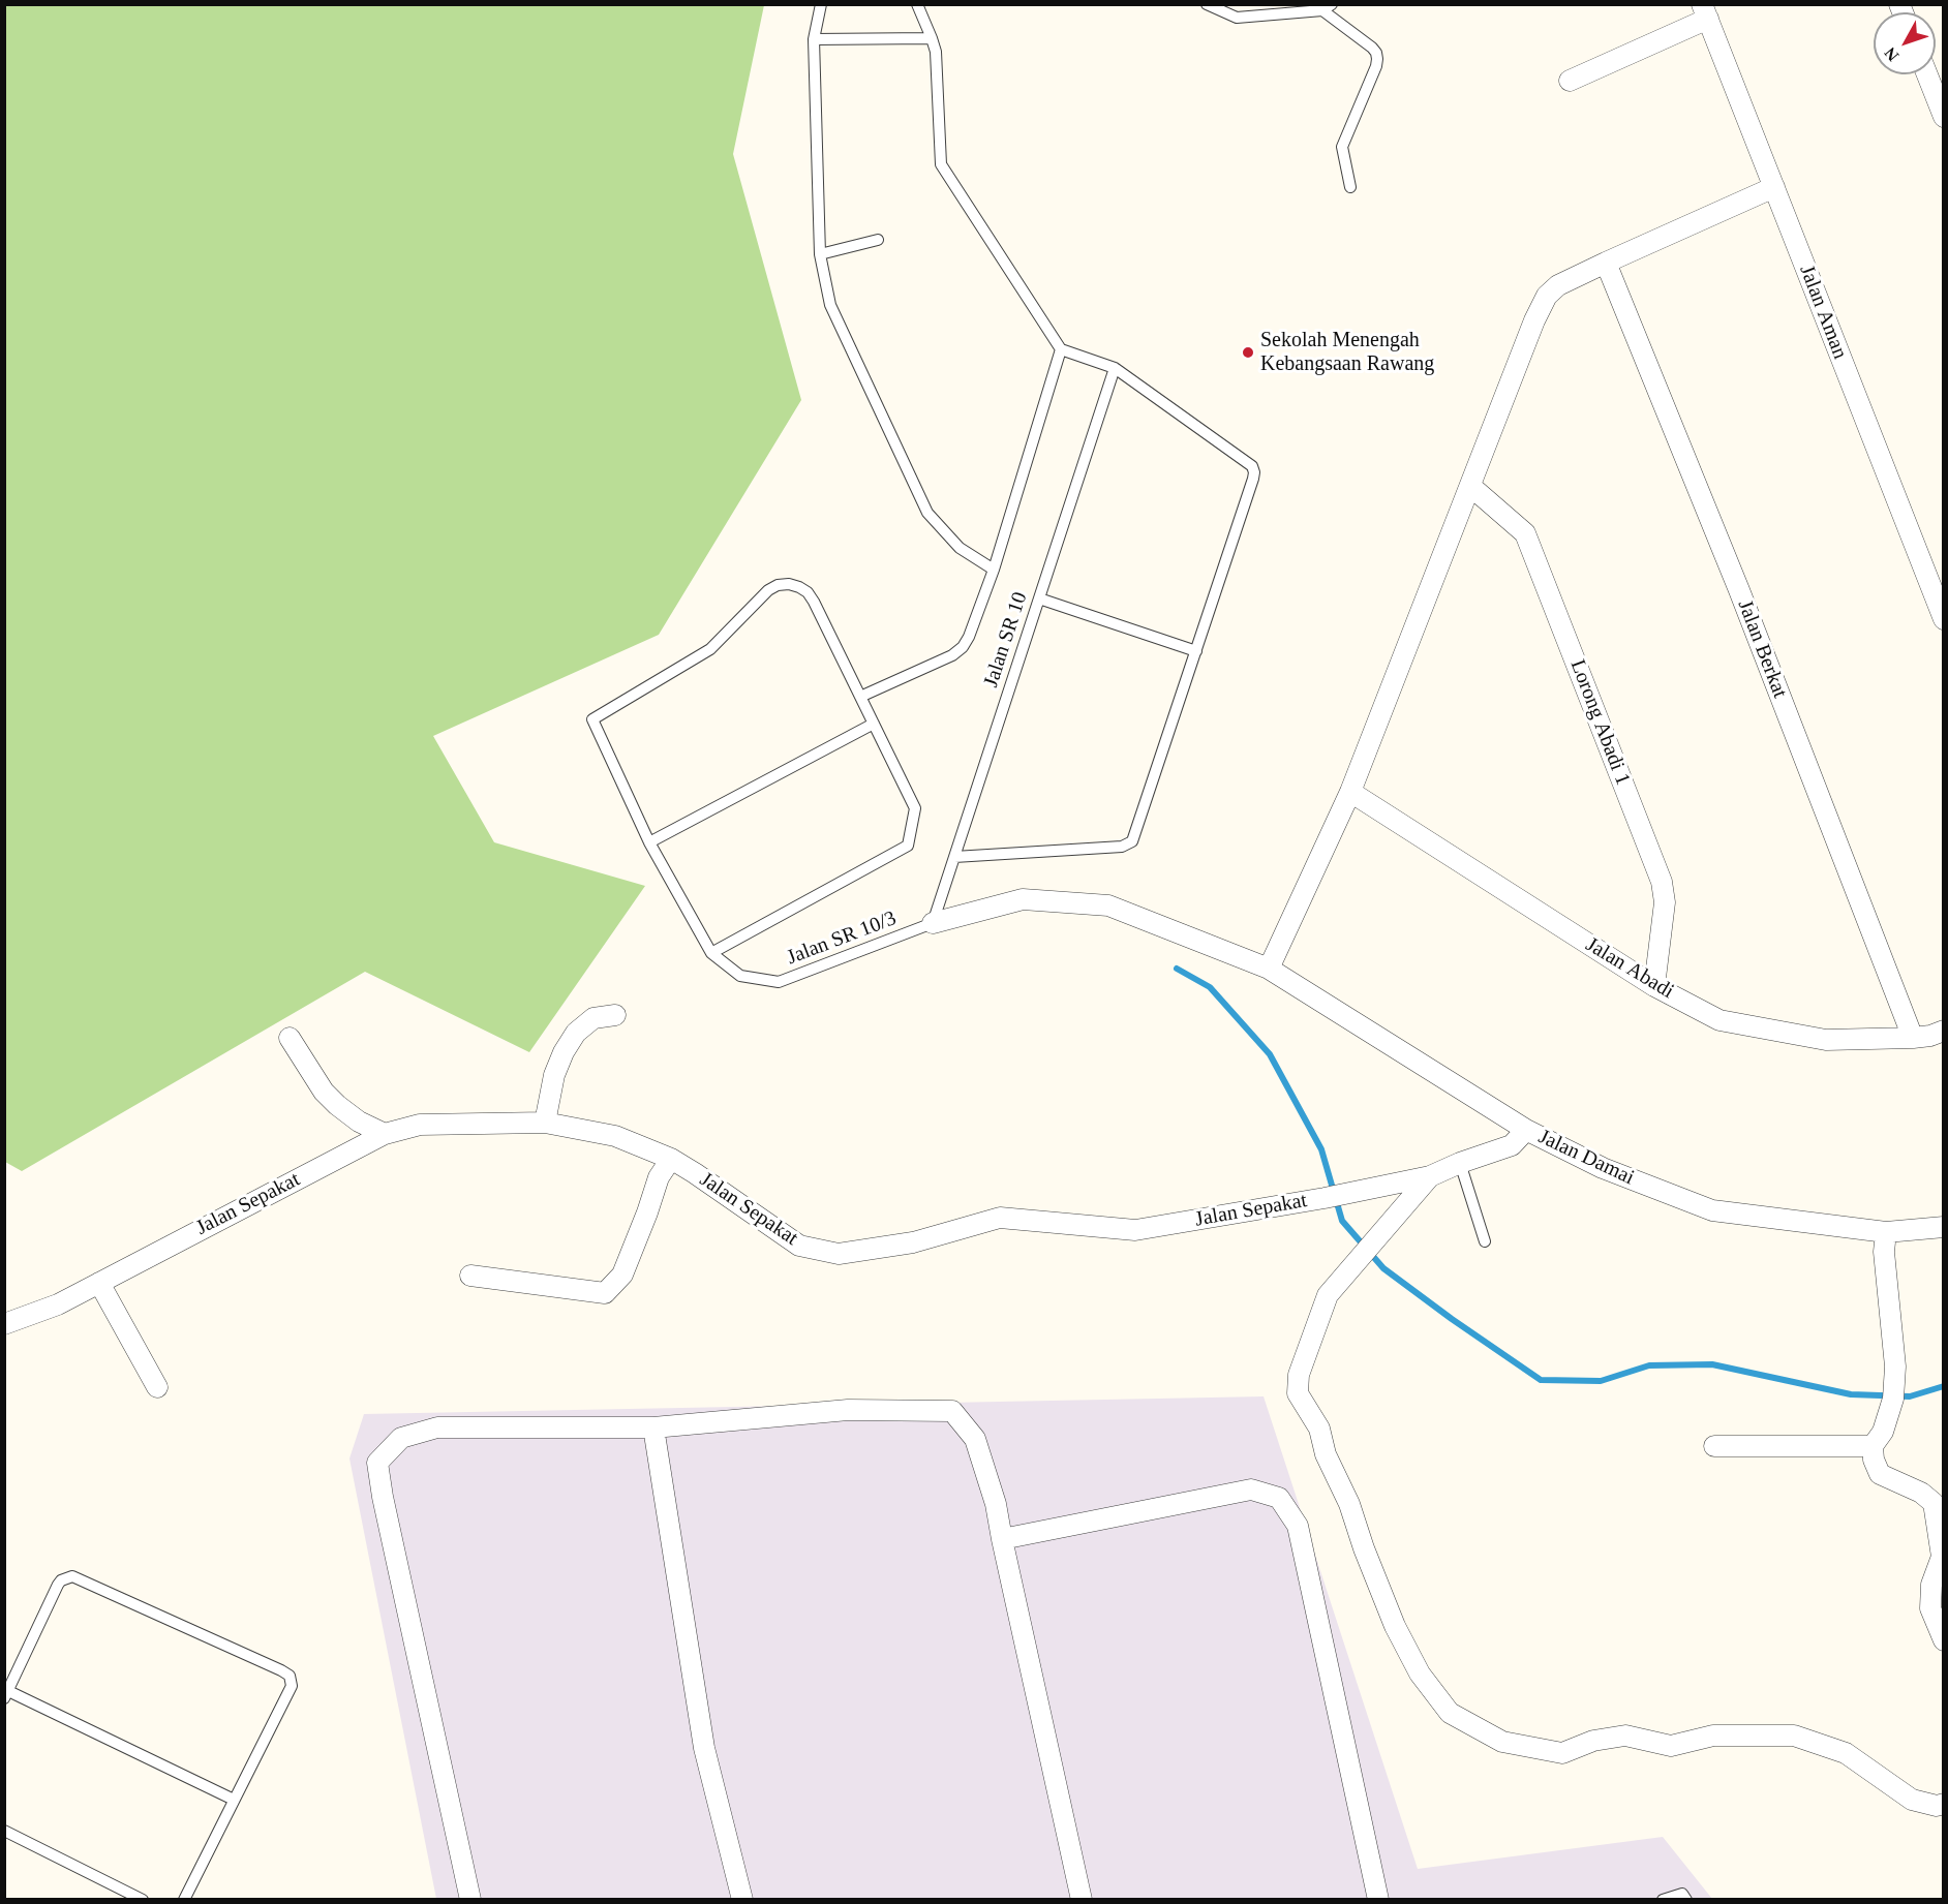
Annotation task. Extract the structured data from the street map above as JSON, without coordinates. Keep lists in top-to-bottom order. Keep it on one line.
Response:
{"streets":{"street":["Jalan Aman","Jalan Berkat","Lorong Abadi 1","Jalan Abadi","Jalan Damai","Jalan Sepakat"],"lane":["Jalan SR 10","Jalan SR 10/3"]},"crossings":[["Jalan SR 10","Jalan SR 10/3"],["Jalan SR 10","Jalan Damai"],["Jalan Berkat","Jalan Abadi"],["Lorong Abadi 1","Jalan Abadi"],["Jalan SR 10/3","Jalan Damai"],["Jalan Damai","Jalan Sepakat"]],"places":["Sekolah Menengah Kebangsaan Rawang"],"north":"bottom left"}
